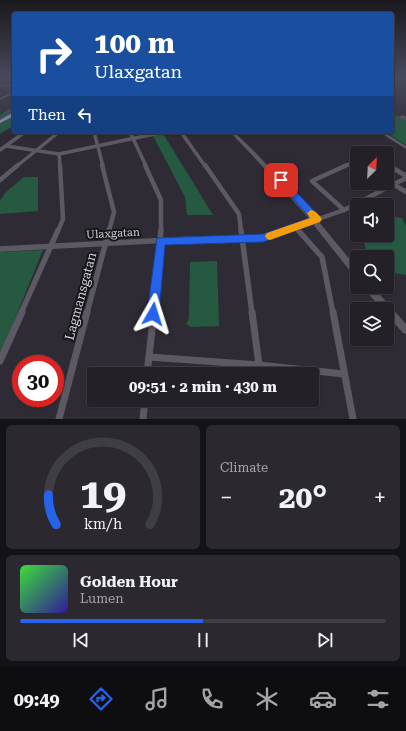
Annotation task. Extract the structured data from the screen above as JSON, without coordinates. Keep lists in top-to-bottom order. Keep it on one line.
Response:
{"streets":{"street":["Ulaxgatan","Lagmansgatan"]},"crossings":[["Ulaxgatan","Lagmansgatan"]],"north":"top right","page":{"turn":["100 m","Ulaxgatan"],"then":"Then","limit":"30","trip":"09:51 · 2 min · 430 m","tile":"Climate","heat":["−","20°","+"],"song":["Golden Hour","Lumen"],"tabs":"09:49","gauge":["19","km/h"]}}
